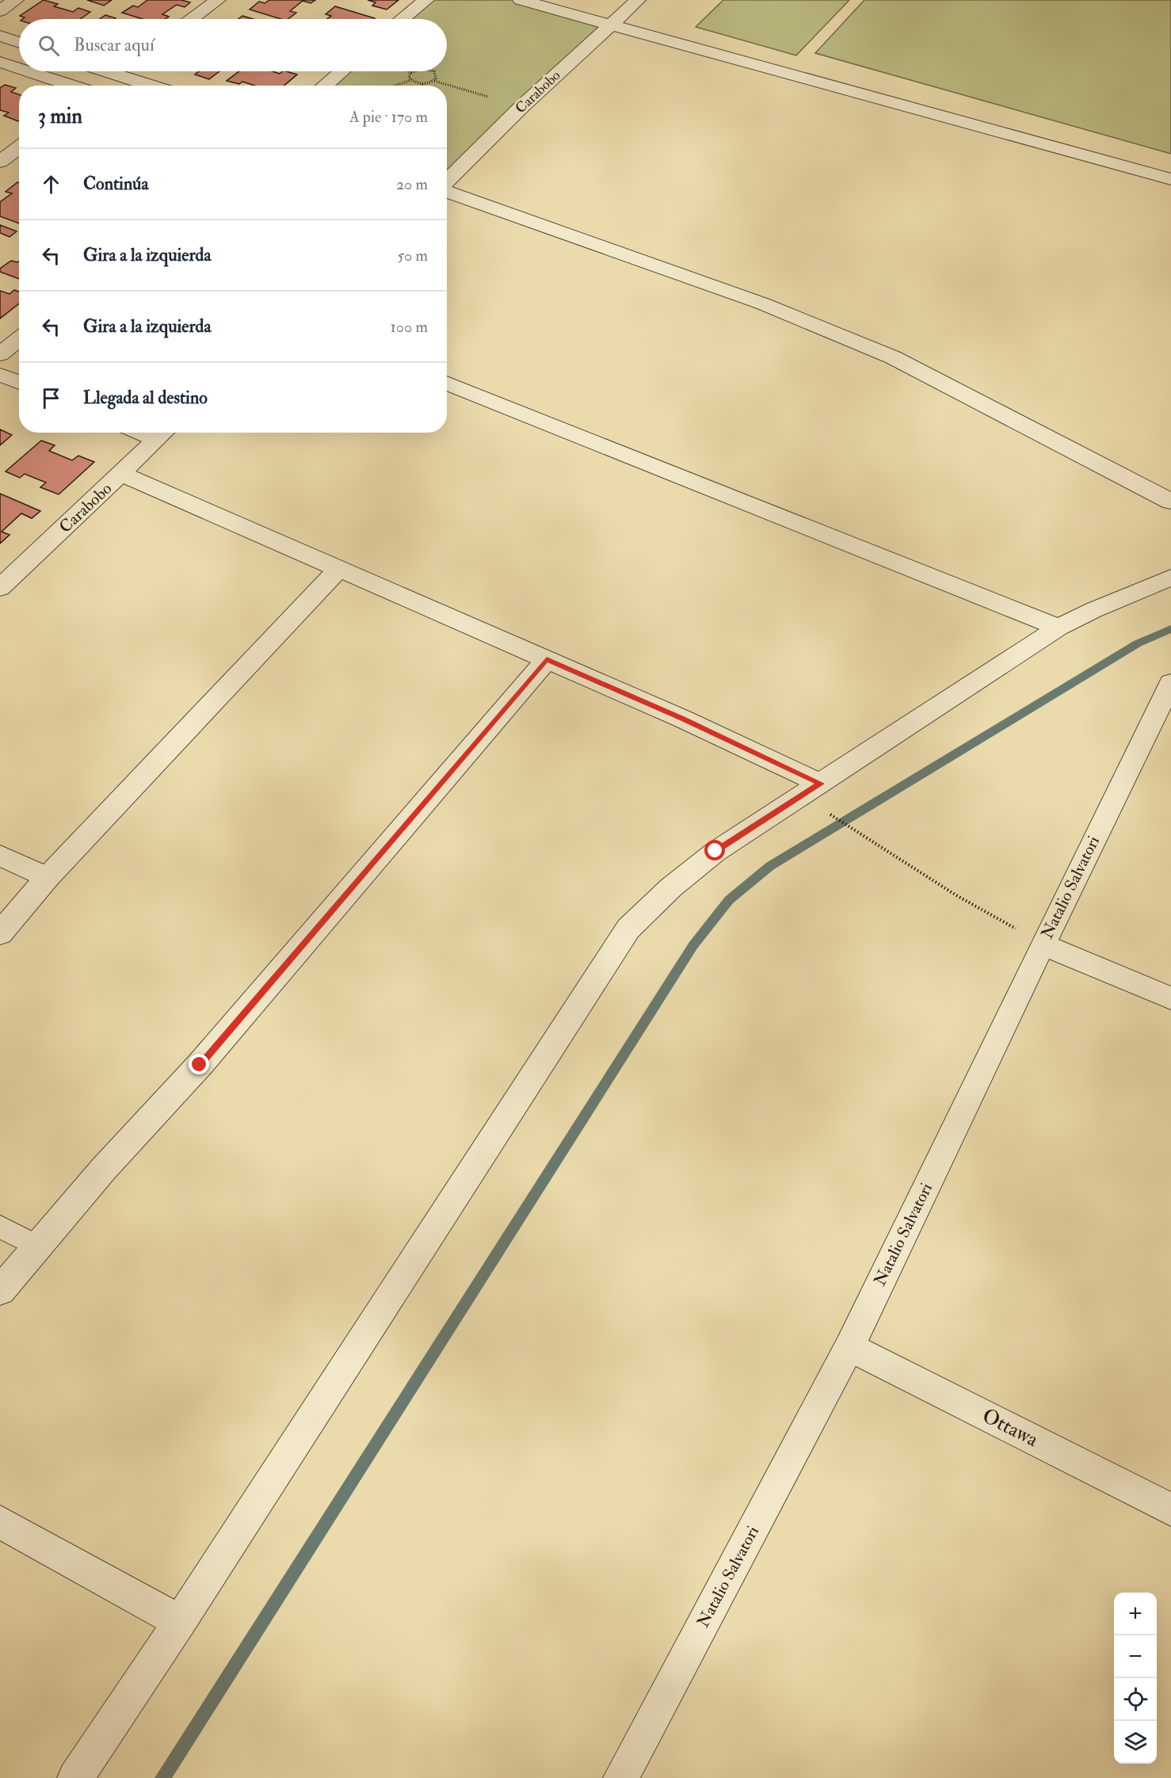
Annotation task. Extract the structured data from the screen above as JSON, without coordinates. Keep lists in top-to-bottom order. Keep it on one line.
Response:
{"streets":{"street":["Carabobo","Natalio Salvatori","Ottawa"]},"crossings":[["Natalio Salvatori","Ottawa"]],"page":{"search":"Buscar aquí","heading":["3 min","A pie · 170 m"],"list":[["Continúa","20 m"],["Gira a la izquierda","50 m"],["Gira a la izquierda","100 m"],"Llegada al destino"],"map_buttons":["+","−"]}}
